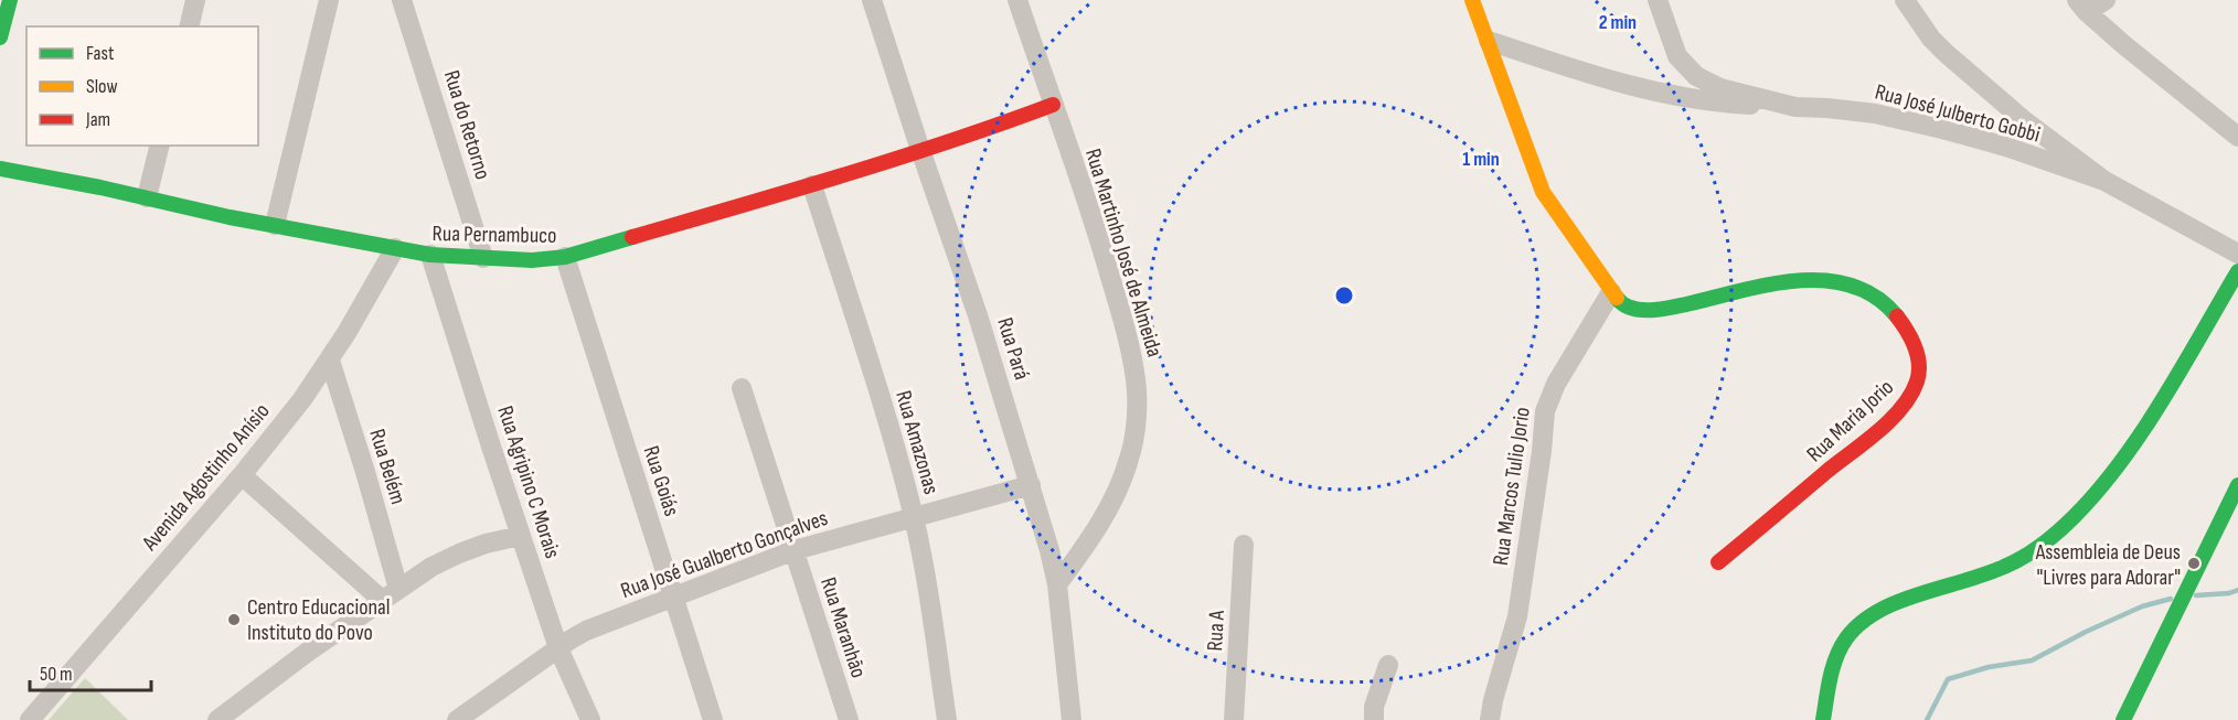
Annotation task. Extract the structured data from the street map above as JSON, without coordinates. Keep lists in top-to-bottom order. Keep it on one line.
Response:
{"streets":{"street":["Rua José Julberto Gobbi","Rua do Retorno","Rua Pernambuco","Rua Martinho José de Almeida","Rua Pará","Rua Maria Jorio","Rua Amazonas","Rua Belém","Avenida Agostinho Anísio","Rua Goiás","Rua Agripino C Morais","Rua Marcos Tulio Jorio","Rua José Gualberto Gonçalves","Rua Maranhão","Rua A"]},"crossings":[["Rua do Retorno","Rua Pernambuco"],["Rua Pernambuco","Rua Martinho José de Almeida"],["Rua Pernambuco","Rua Pará"],["Rua Pernambuco","Rua Amazonas"],["Rua Pernambuco","Avenida Agostinho Anísio"],["Rua Pernambuco","Rua Goiás"],["Rua Pernambuco","Rua Agripino C Morais"],["Rua Martinho José de Almeida","Rua Pará"],["Rua Pará","Rua José Gualberto Gonçalves"],["Rua Maria Jorio","Rua Marcos Tulio Jorio"],["Rua Amazonas","Rua José Gualberto Gonçalves"],["Rua Belém","Avenida Agostinho Anísio"],["Rua Goiás","Rua José Gualberto Gonçalves"],["Rua Agripino C Morais","Rua José Gualberto Gonçalves"],["Rua José Gualberto Gonçalves","Rua Maranhão"]],"places":["Assembleia de Deus \"Livres para Adorar\"","Centro Educacional Instituto do Povo"],"legend":["Fast","Slow","Jam"],"scale_bar":"50 m","rings":["2 min","1 min"]}
